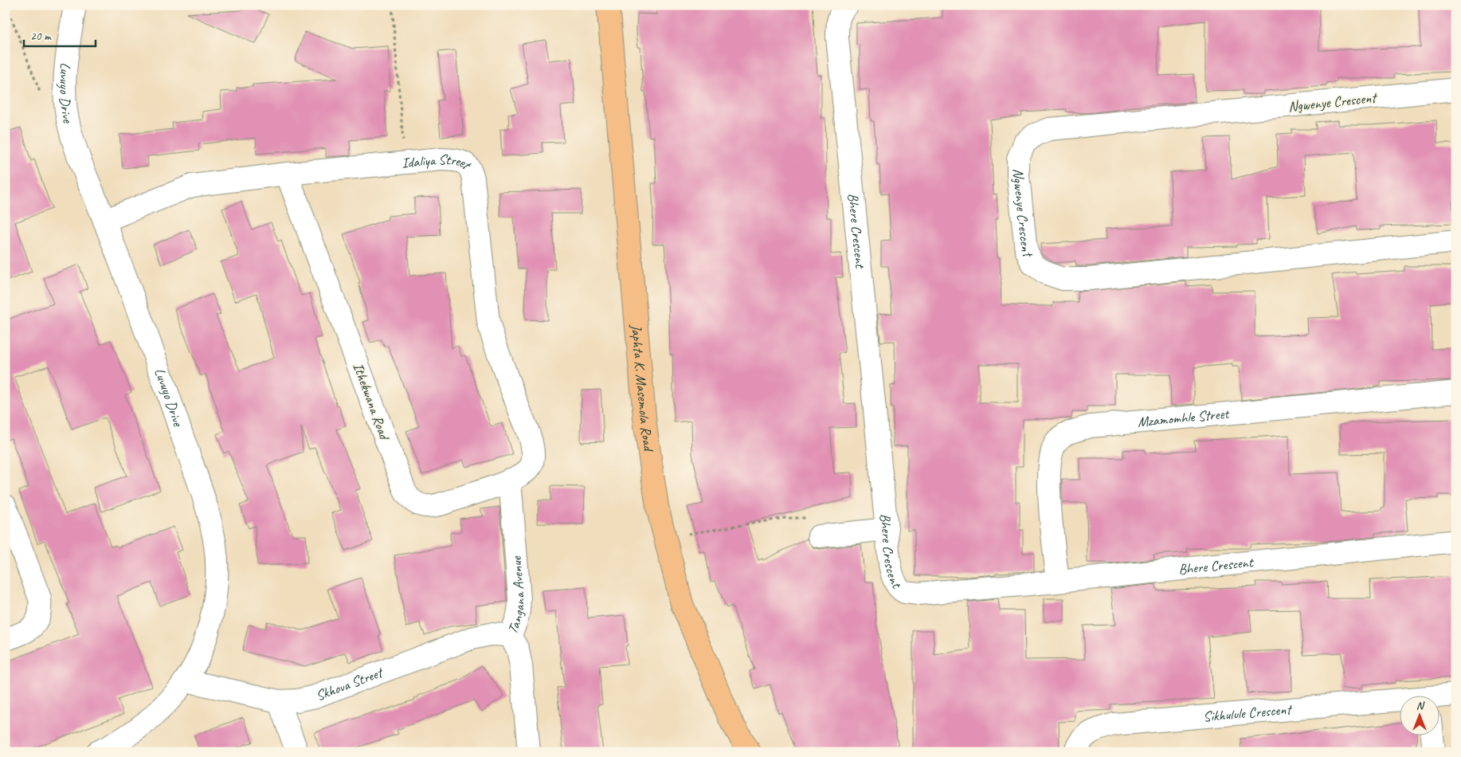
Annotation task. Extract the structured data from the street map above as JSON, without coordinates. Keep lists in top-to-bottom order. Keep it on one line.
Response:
{"streets":{"main road":["Japhta K. Masemola Road"],"street":["Luvuyo Drive","Ngwenye Crescent","Idaliya Street","Bhere Crescent","Ithekwana Road","Mzamomhle Street","Tangana Avenue","Skhova Street","Sikhulule Crescent"]},"crossings":[["Luvuyo Drive","Idaliya Street"],["Luvuyo Drive","Skhova Street"],["Idaliya Street","Ithekwana Road"],["Bhere Crescent","Mzamomhle Street"],["Ithekwana Road","Tangana Avenue"],["Tangana Avenue","Skhova Street"]],"scale_bar":"20 m","north":"top"}
